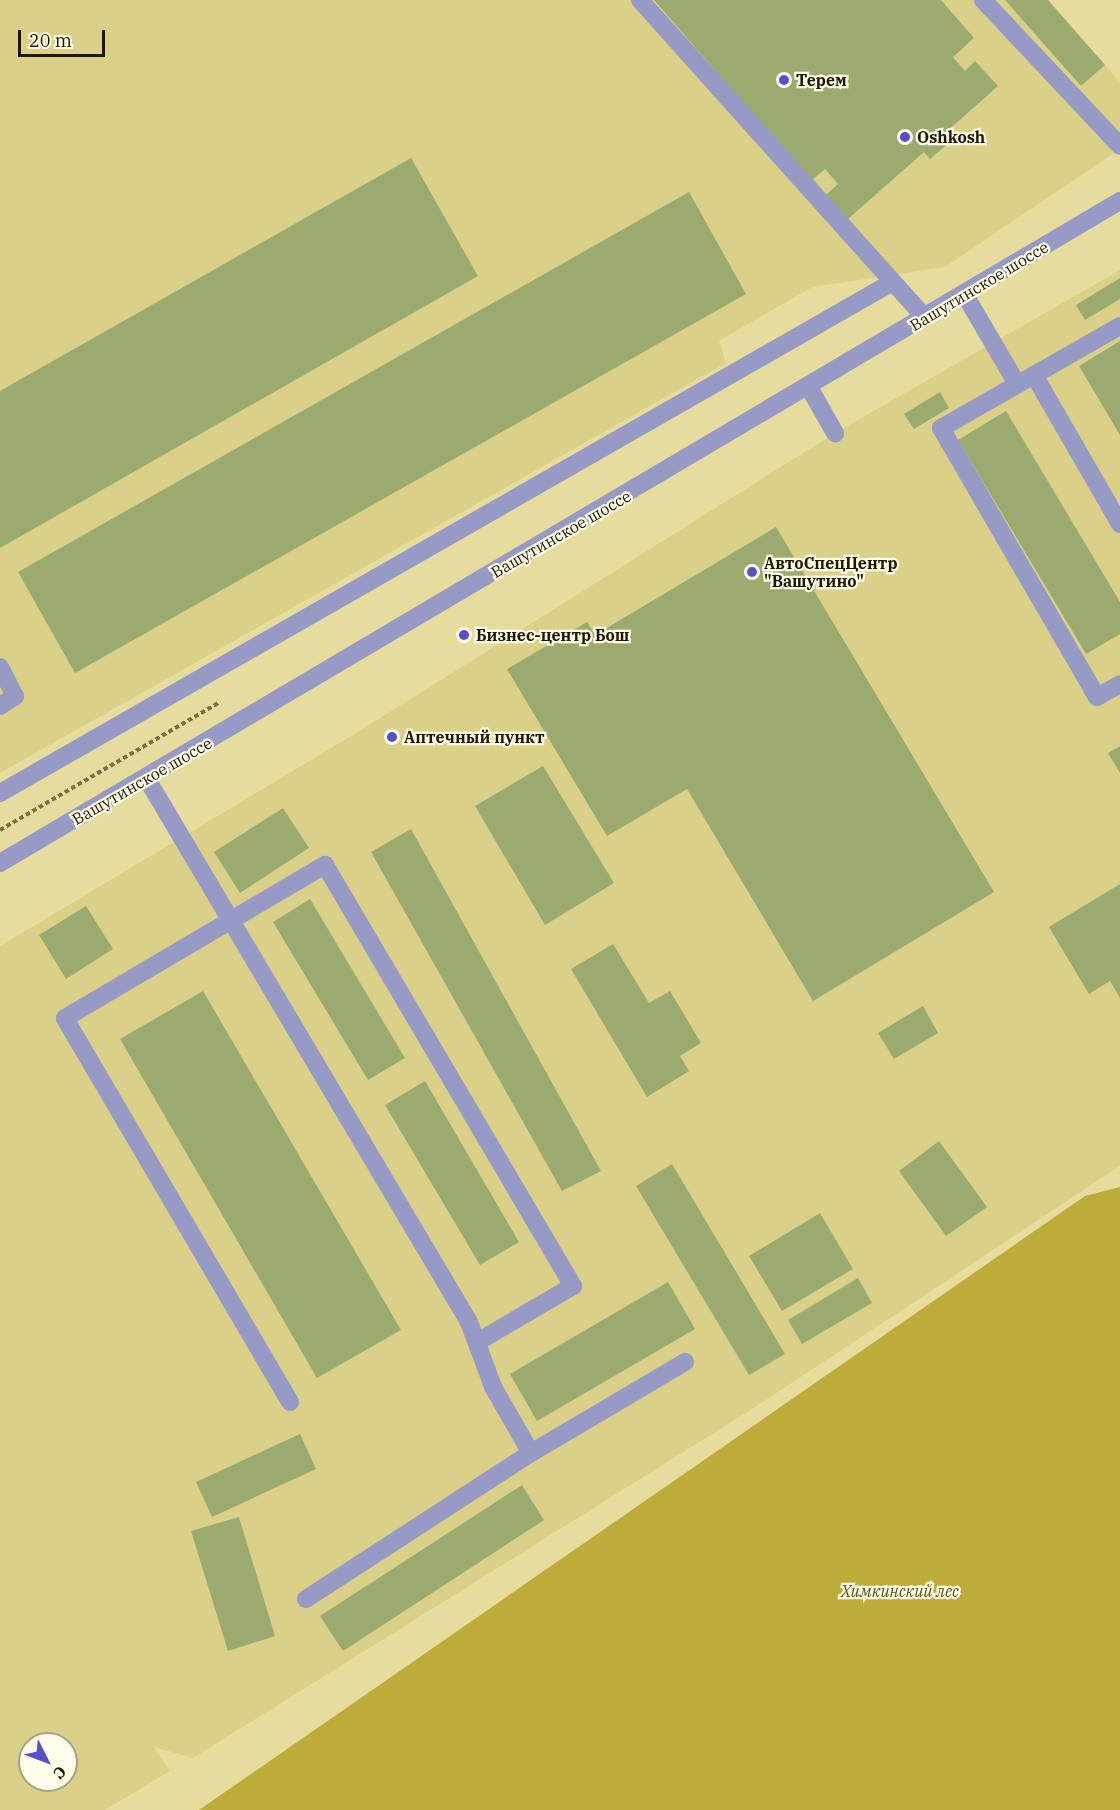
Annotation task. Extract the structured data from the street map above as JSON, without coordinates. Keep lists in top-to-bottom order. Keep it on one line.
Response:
{"streets":{"street":["Вашутинское шоссе"]},"parks":["Химкинский лес"],"places":["Терем","Oshkosh","АвтоСпецЦентр \"Вашутино\"","Бизнес-центр Бош","Аптечный пункт"],"scale_bar":"20 m","north":"bottom right"}
